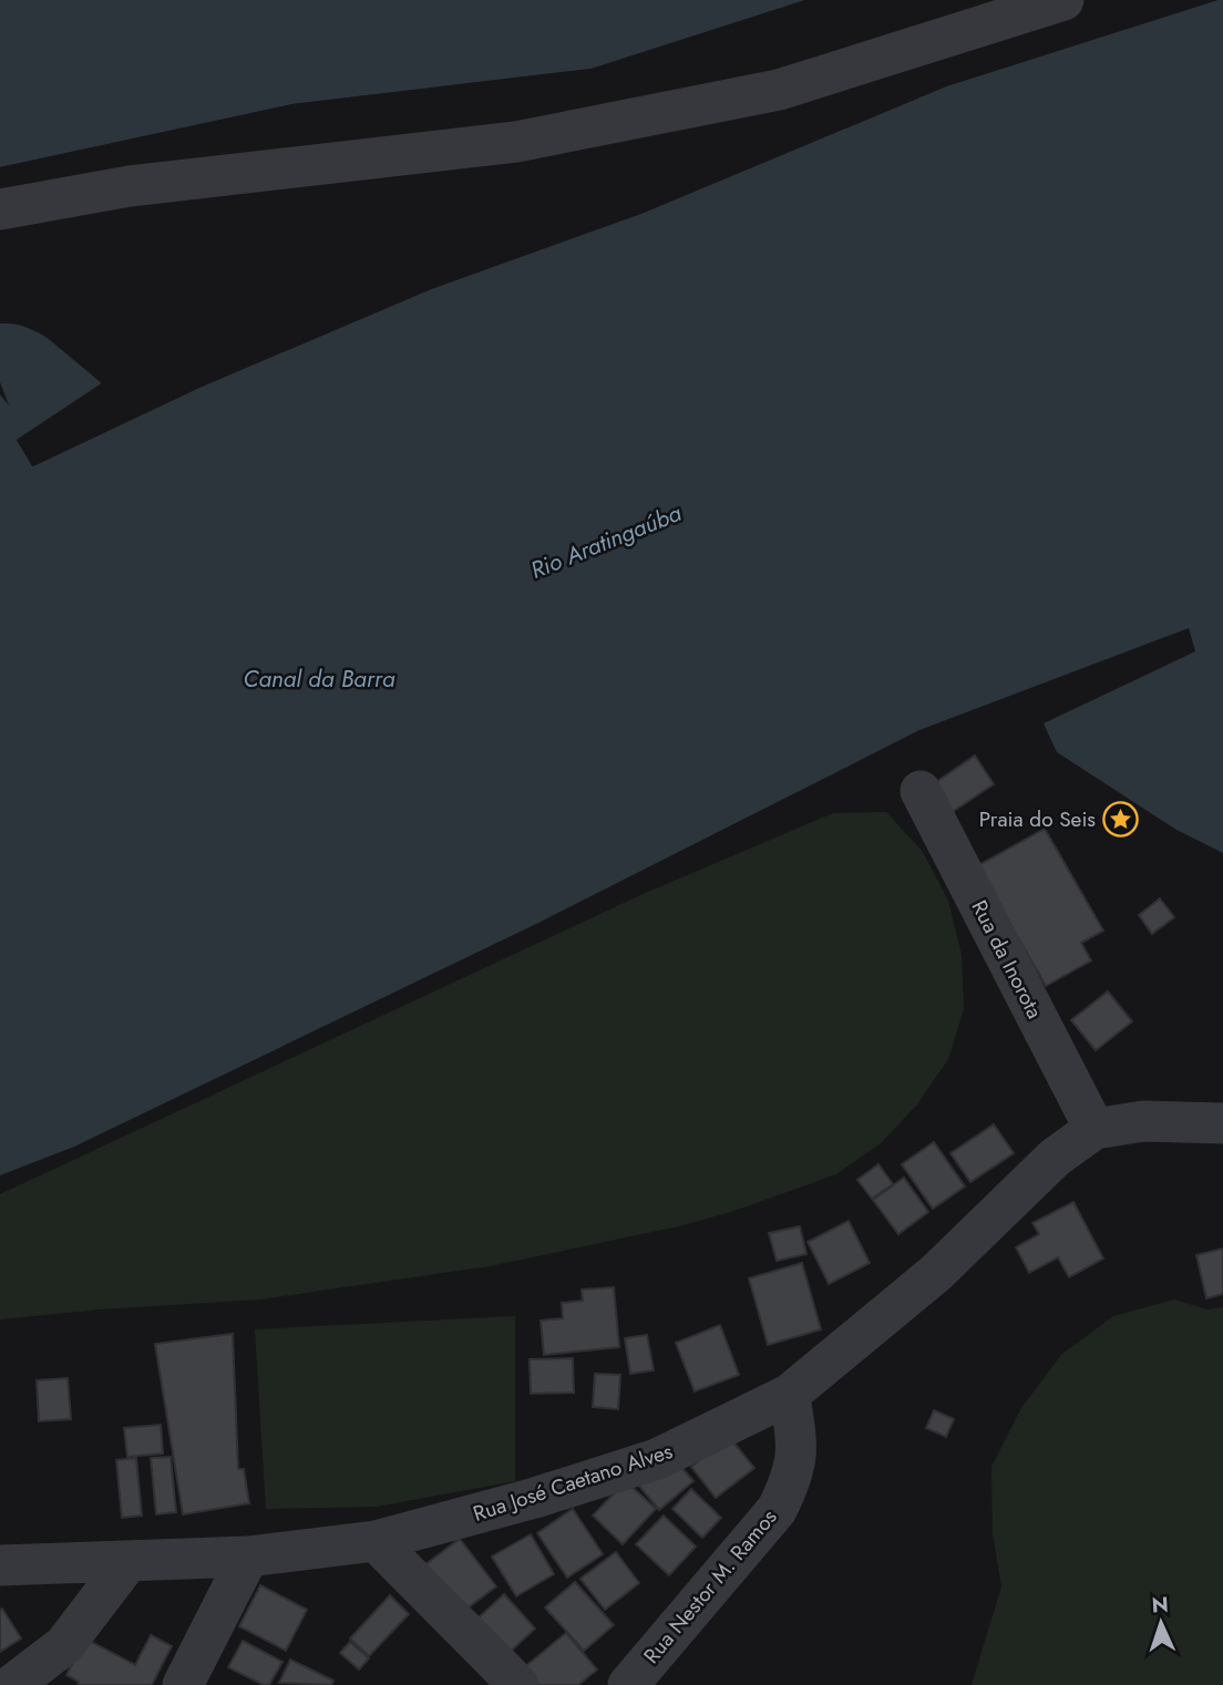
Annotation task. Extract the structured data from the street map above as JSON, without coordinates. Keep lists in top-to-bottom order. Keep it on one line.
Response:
{"streets":{"street":["Rua da Inorota","Rua José Caetano Alves","Rua Nestor M. Ramos"]},"crossings":[["Rua da Inorota","Rua José Caetano Alves"],["Rua José Caetano Alves","Rua Nestor M. Ramos"]],"water":["Rio Aratingaúba","Canal da Barra"],"places":{"place":["Praia do Seis"]},"north":"top"}
